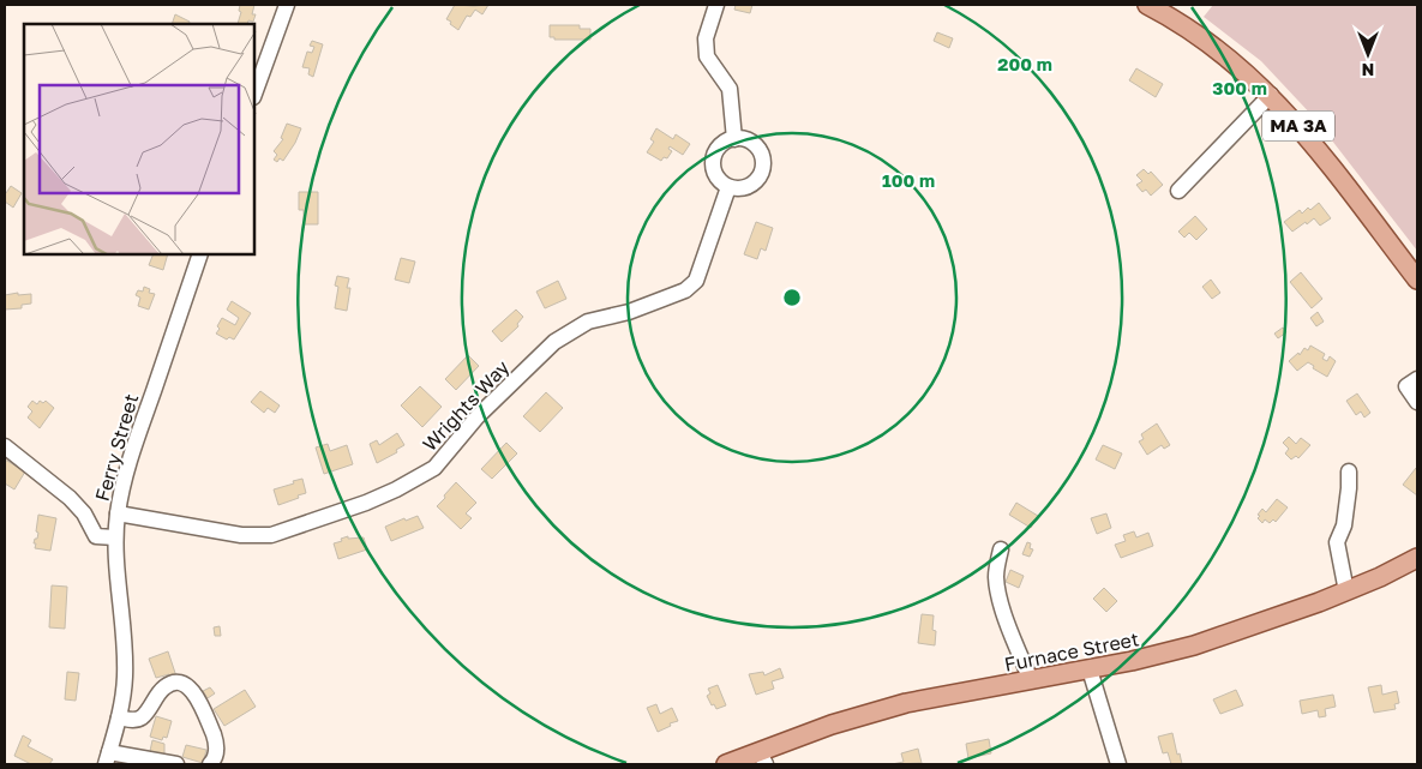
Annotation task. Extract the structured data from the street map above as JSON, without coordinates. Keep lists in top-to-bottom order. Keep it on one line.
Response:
{"streets":{"main road":["MA 3A","Furnace Street"],"street":["Wrights Way","Ferry Street"]},"crossings":[["Wrights Way","Ferry Street"]],"north":"bottom","rings":["200 m","300 m","100 m"]}
